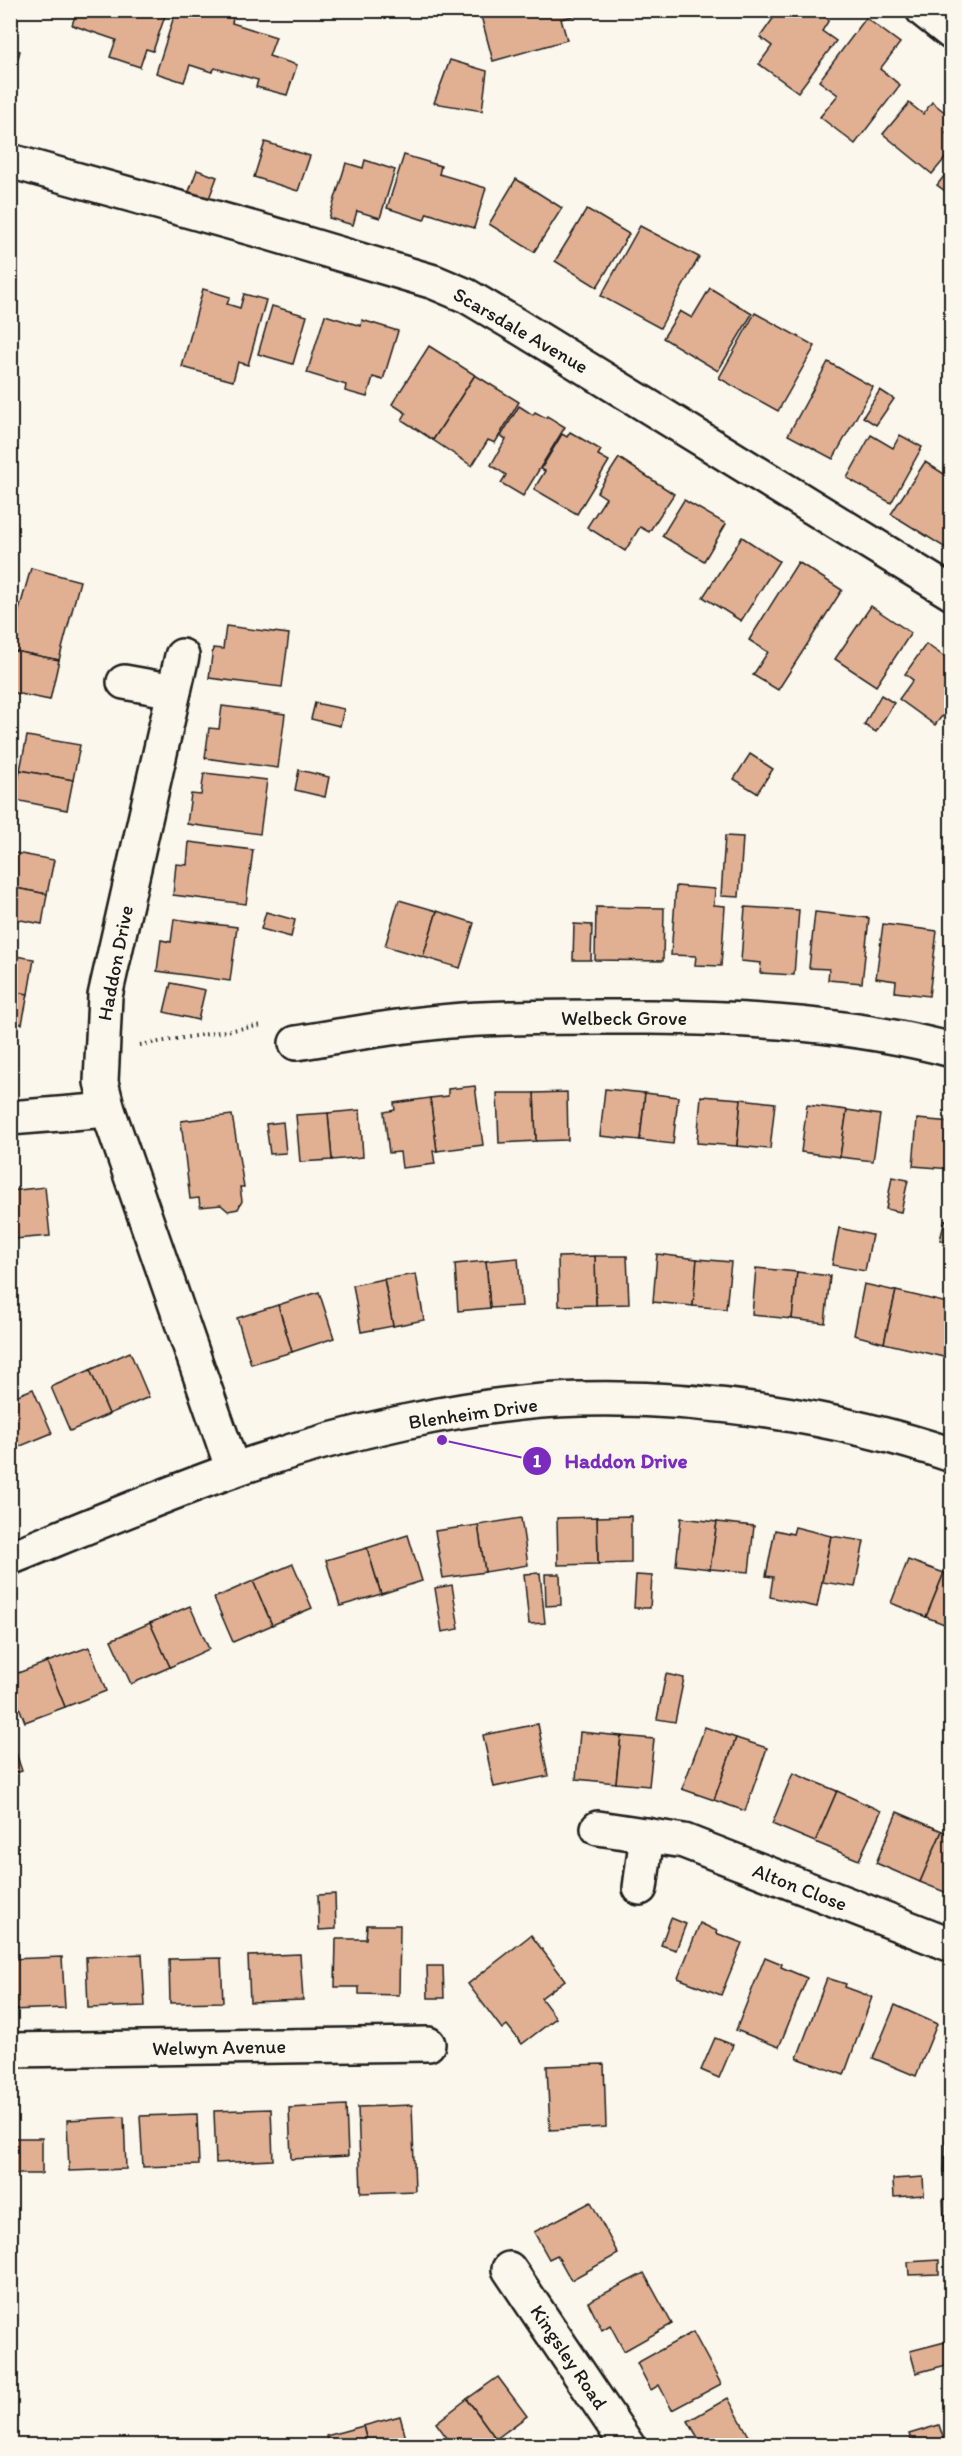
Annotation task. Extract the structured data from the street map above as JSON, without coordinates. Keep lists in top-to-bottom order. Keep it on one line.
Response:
{"streets":{"street":["Scarsdale Avenue","Haddon Drive","Welbeck Grove","Blenheim Drive","Alton Close","Welwyn Avenue","Kingsley Road"]},"crossings":[["Haddon Drive","Blenheim Drive"]],"places":["Haddon Drive"]}
